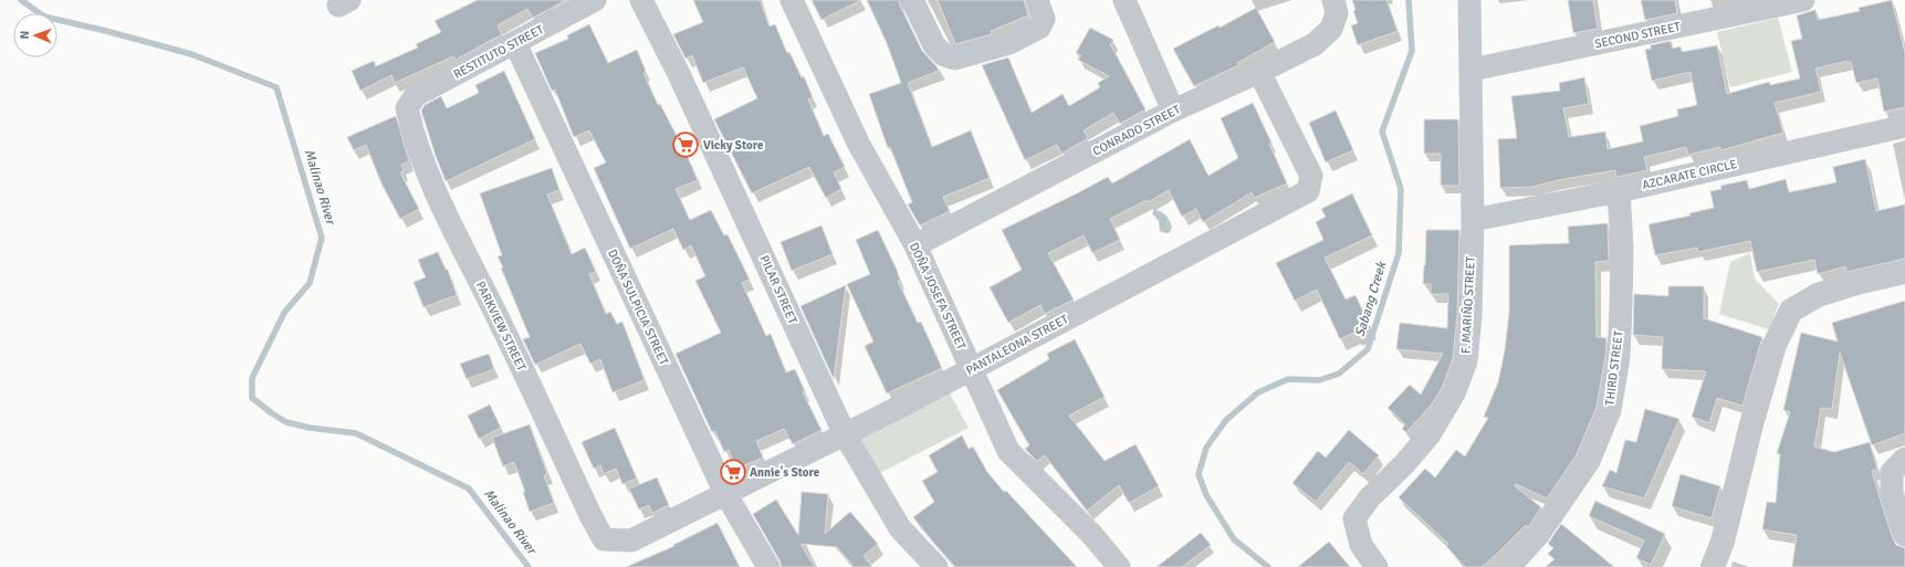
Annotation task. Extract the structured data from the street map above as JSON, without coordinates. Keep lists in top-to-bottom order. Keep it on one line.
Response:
{"streets":{"street":["SECOND STREET","RESTITUTO STREET","CONRADO STREET","AZCARATE CIRCLE","PILAR STREET","DOÑA JOSEFA STREET","F. MARIÑO STREET","DOÑA SULPICIA STREET","PARKVIEW STREET","PANTALEONA STREET","THIRD STREET"]},"crossings":[["SECOND STREET","F. MARIÑO STREET"],["RESTITUTO STREET","DOÑA SULPICIA STREET"],["RESTITUTO STREET","PARKVIEW STREET"],["CONRADO STREET","DOÑA JOSEFA STREET"],["CONRADO STREET","PANTALEONA STREET"],["AZCARATE CIRCLE","F. MARIÑO STREET"],["AZCARATE CIRCLE","THIRD STREET"],["PILAR STREET","PANTALEONA STREET"],["DOÑA JOSEFA STREET","PANTALEONA STREET"],["DOÑA SULPICIA STREET","PANTALEONA STREET"],["PARKVIEW STREET","PANTALEONA STREET"]],"water":["Malinao River","Sabang Creek"],"places":{"supermarket":["Vicky Store","Annie's Store"]},"north":"left"}
